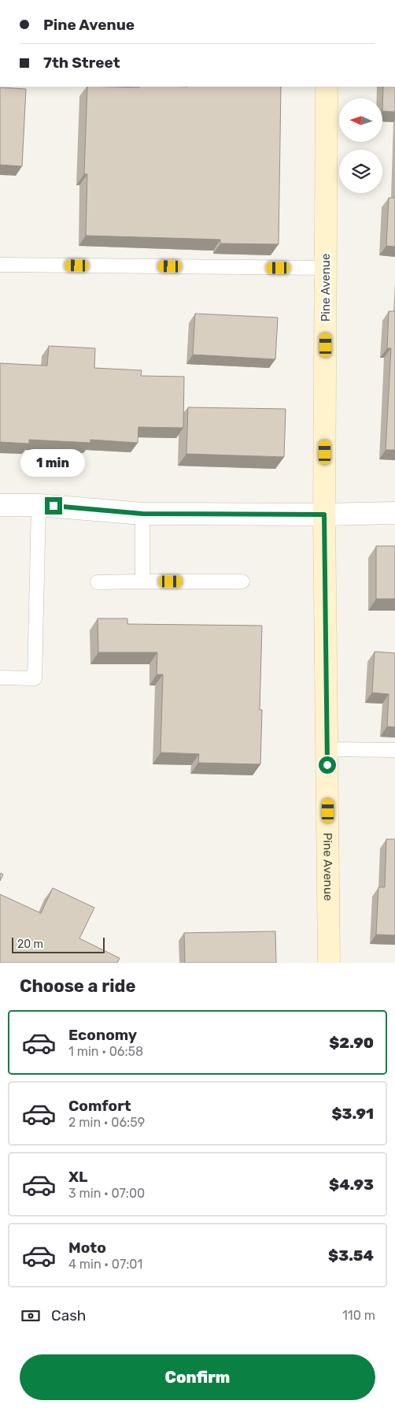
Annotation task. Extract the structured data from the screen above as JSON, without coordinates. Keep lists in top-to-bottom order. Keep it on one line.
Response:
{"streets":{"main road":["Pine Avenue"]},"scale_bar":"20 m","north":"left","page":{"banner":["Pine Avenue","7th Street"],"bubble":"1 min","scale":"20 m","heading":"Choose a ride","list":[{"name":"Economy","note":"1 min · 06:58","value":"$2.90"},{"name":"Comfort","note":"2 min · 06:59","value":"$3.91"},{"name":"XL","note":"3 min · 07:00","value":"$4.93"},{"name":"Moto","note":"4 min · 07:01","value":"$3.54"}],"pay":["Cash","110 m"],"buttons":"Confirm"}}
